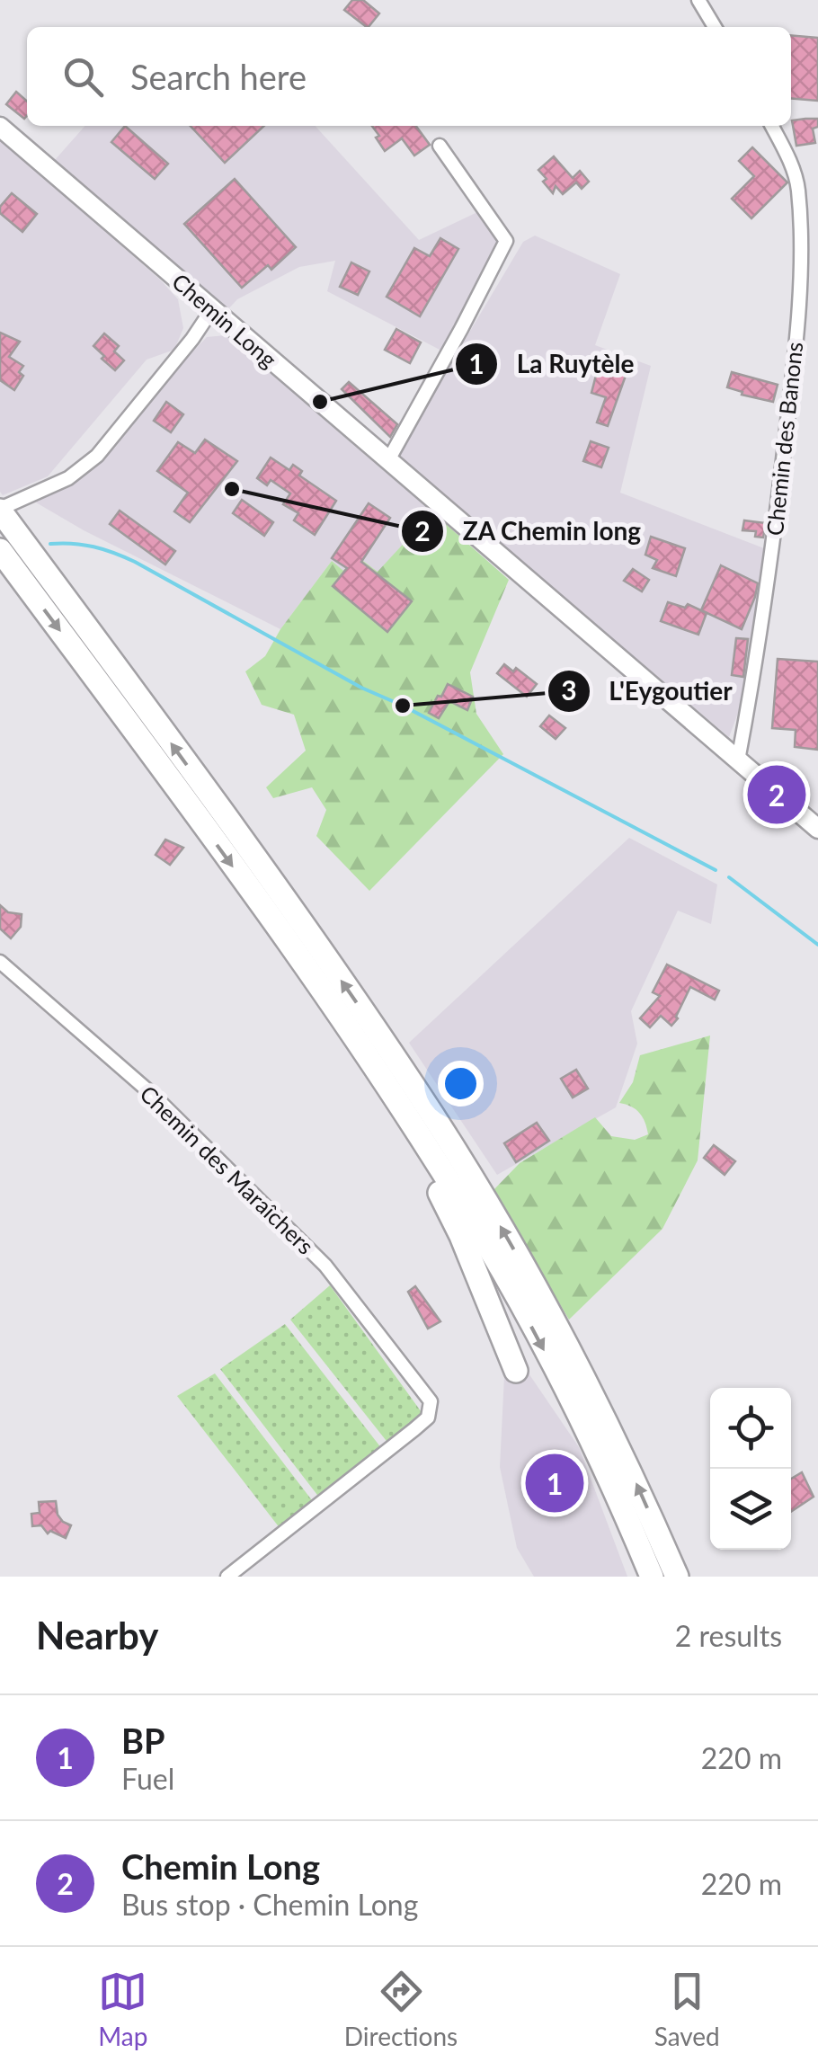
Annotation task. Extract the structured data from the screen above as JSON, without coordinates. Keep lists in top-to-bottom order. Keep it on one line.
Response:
{"streets":{"main road":["Chemin Long"],"street":["Chemin des Banons","Chemin des Maraîchers"]},"crossings":[["Chemin Long","Chemin des Banons"]],"places":["La Ruytèle","ZA Chemin long","L'Eygoutier"],"page":{"search":"Search here","pins":["2","1"],"heading":["Nearby","2 results"],"list":[{"mark":"1","name":"BP","note":"Fuel","value":"220 m"},{"mark":"2","name":"Chemin Long","note":"Bus stop · Chemin Long","value":"220 m"}],"nav":["Map","Directions","Saved"]}}
